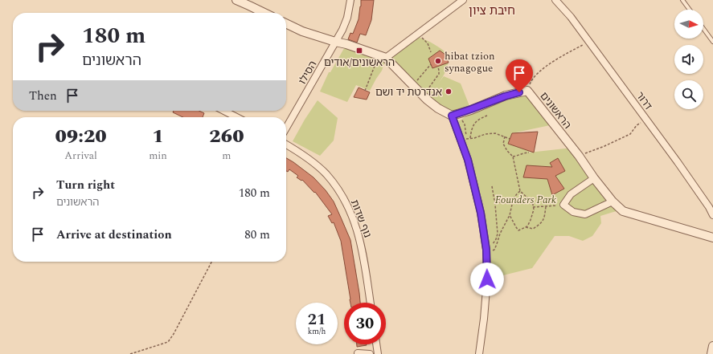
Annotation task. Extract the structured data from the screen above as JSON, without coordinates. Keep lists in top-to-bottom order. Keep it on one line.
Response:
{"streets":{"street":["הסילו","דרור","הראשונים","נוף שדות"]},"districts":["חיבת ציון"],"parks":["Founders Park"],"places":{"transit":["הראשונים/אודים"],"other":["hibat tzion synagogue","אנדרטת יד ושם"]},"north":"right","page":{"turn":["180 m","הראשונים"],"then":"Then","eta":["09:20","Arrival","1","min","260","m"],"list":[{"name":"Turn right","note":"הראשונים","value":"180 m"},{"name":"Arrive at destination","value":"80 m"}],"speed":"21 km/h","limit":"30"}}
